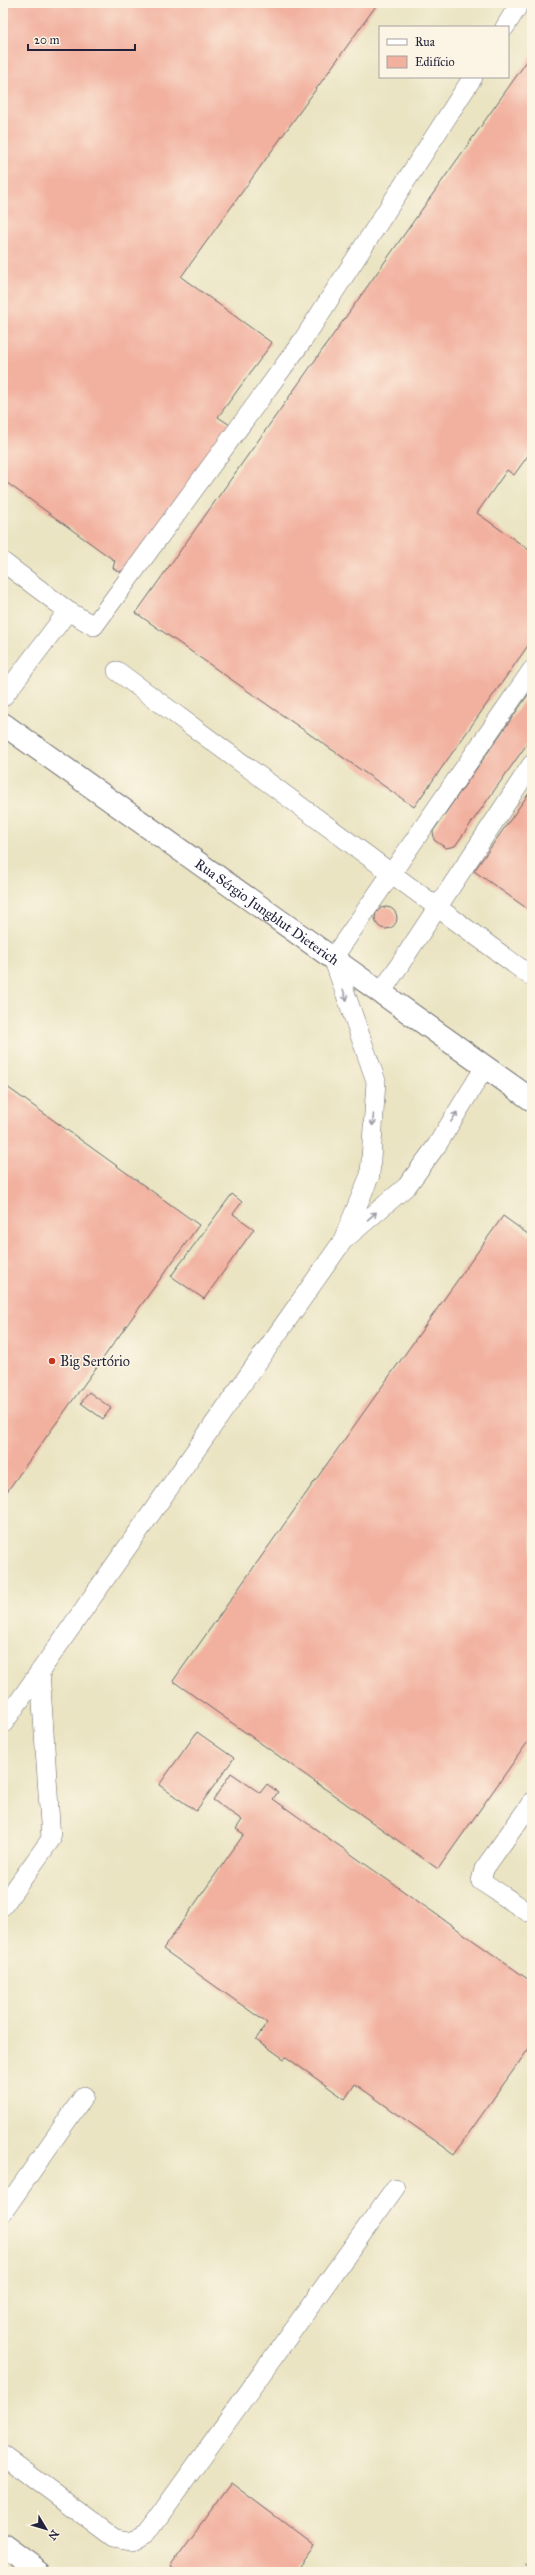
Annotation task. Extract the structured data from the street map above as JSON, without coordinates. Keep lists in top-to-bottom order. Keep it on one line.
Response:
{"streets":{"street":["Rua Sérgio Jungblut Dieterich"]},"places":["Big Sertório"],"legend":["Rua","Edifício"],"scale_bar":"20 m","north":"bottom right"}
